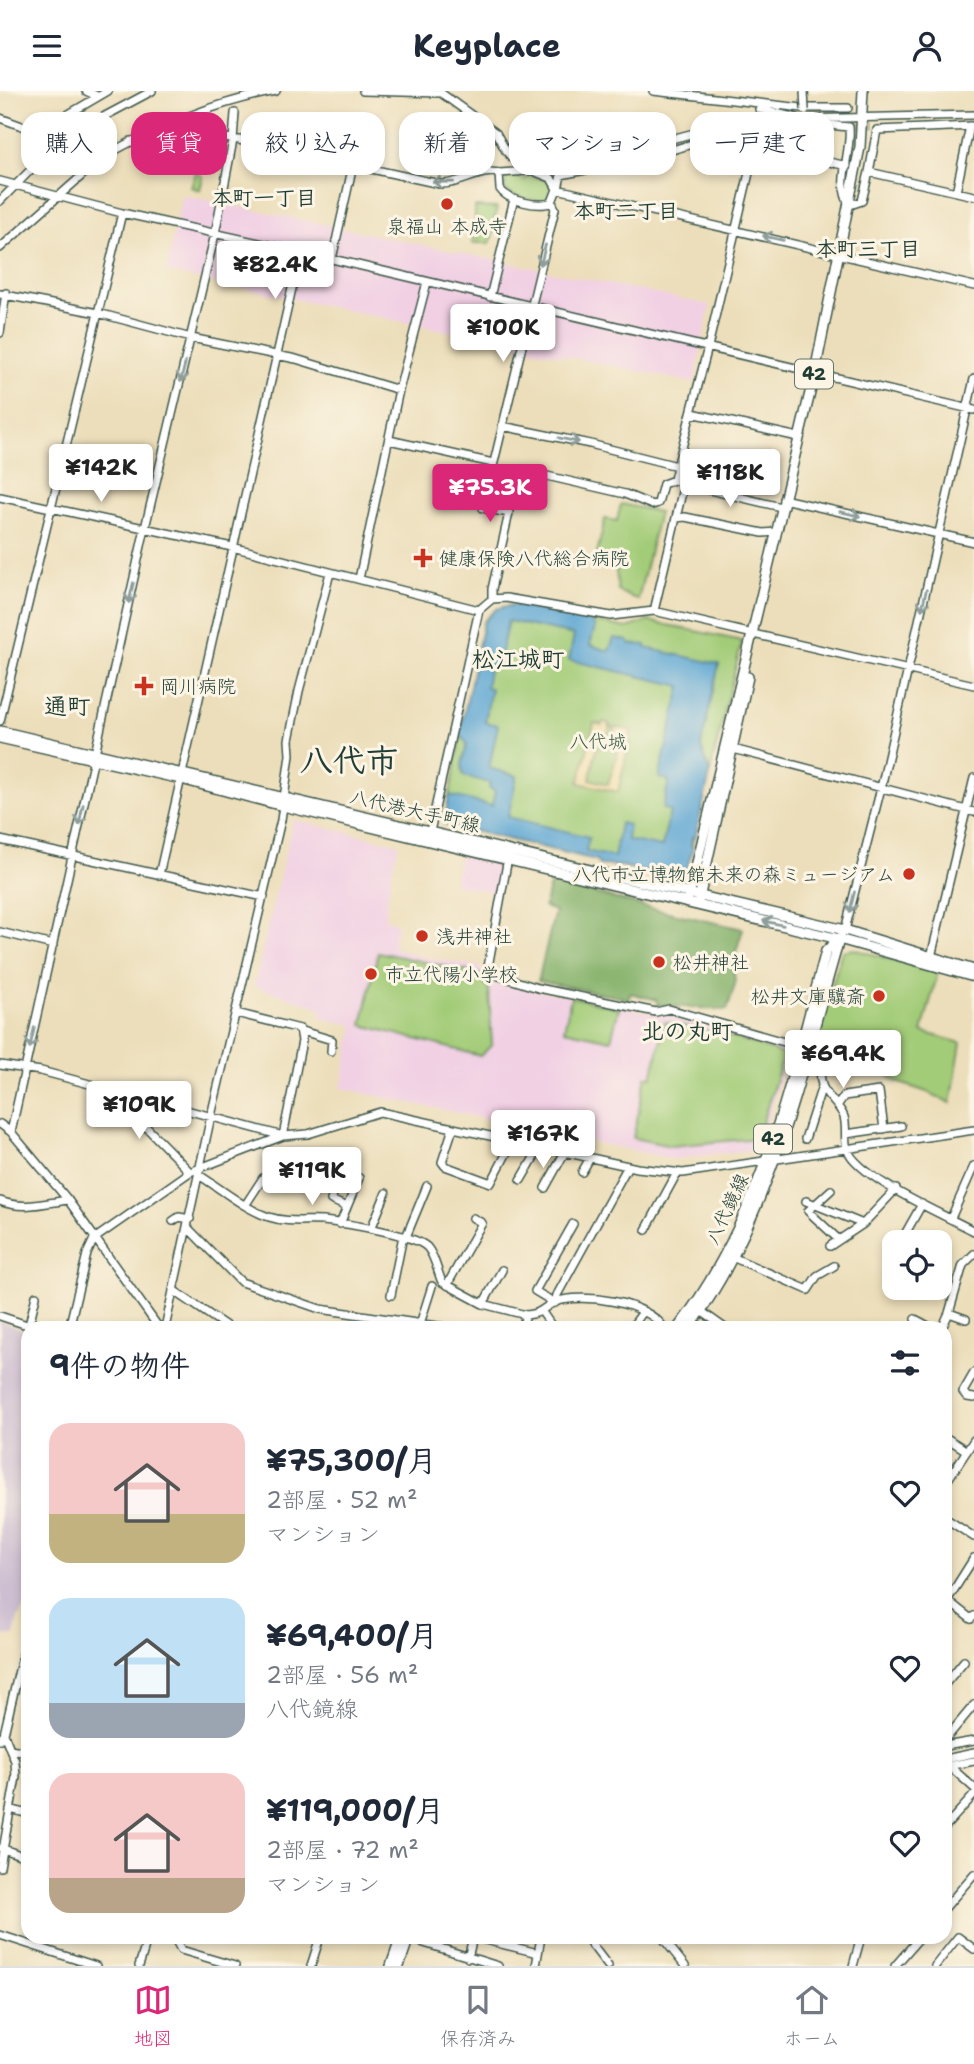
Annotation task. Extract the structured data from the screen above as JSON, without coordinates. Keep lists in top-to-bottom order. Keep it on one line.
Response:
{"streets":{"main road":["42","八代港大手町線","八代鏡線"]},"crossings":[["42","八代港大手町線"]],"districts":["本町一丁目","本町二丁目","本町三丁目","松江城町","通町","八代市","北の丸町"],"parks":["八代城"],"places":{"other":["泉福山 本成寺","八代市立博物館未来の森ミュージアム","浅井神社","松井神社","市立代陽小学校","松井文庫驥斎"],"health":["健康保険八代総合病院","岡川病院"]},"page":{"header":"Keyplace","chip":["購入","賃貸","絞り込み","新着","マンション","一戸建て"],"price":["¥82.4K","¥100K","¥142K","¥118K","¥75.3K","¥69.4K","¥109K","¥167K","¥119K"],"heading":"9件の物件","list":[{"name":"¥75,300/月","note":"2部屋 · 52 m² · マンション"},{"name":"¥69,400/月","note":"2部屋 · 56 m² · 八代鏡線"},{"name":"¥119,000/月","note":"2部屋 · 72 m² · マンション"}],"tabs":["地図","保存済み","ホーム"]}}
